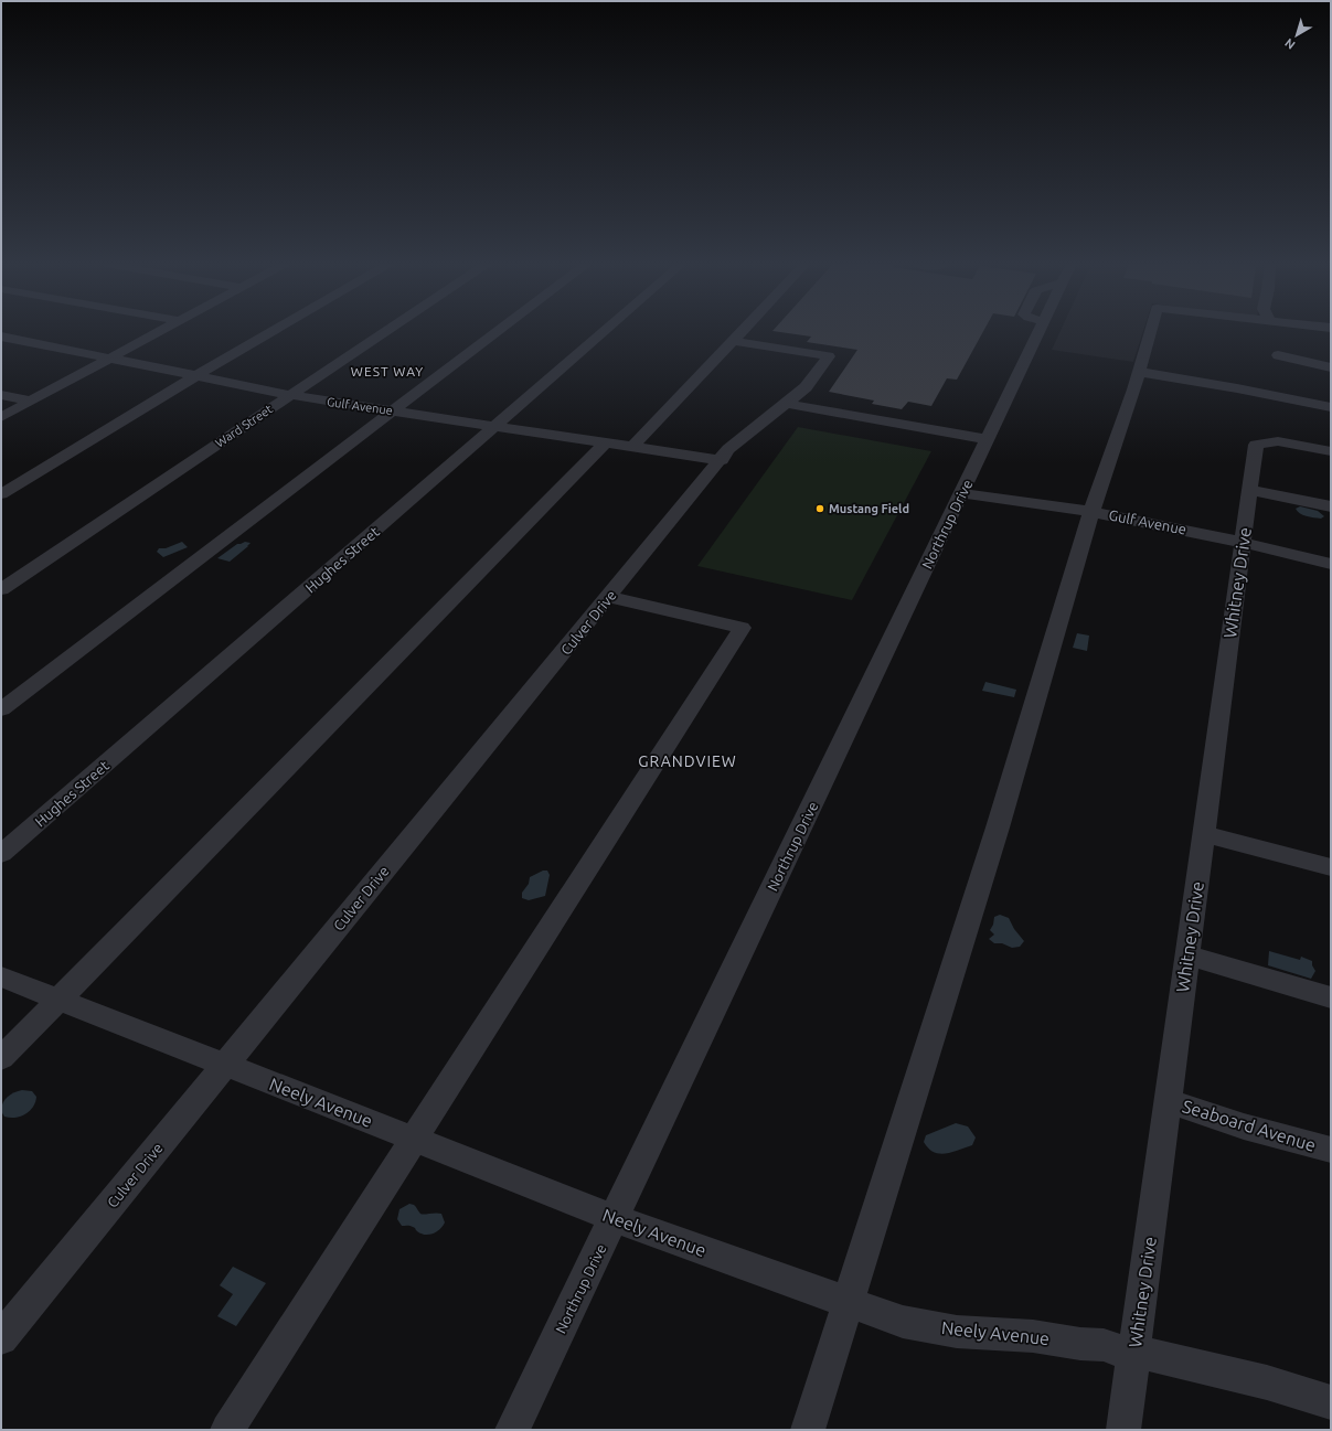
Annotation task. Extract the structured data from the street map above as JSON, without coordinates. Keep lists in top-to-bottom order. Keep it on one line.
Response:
{"streets":{"street":["Gulf Avenue","Ward Street","Northrup Drive","Hughes Street","Whitney Drive","Culver Drive","Neely Avenue","Seaboard Avenue"]},"crossings":[["Gulf Avenue","Ward Street"],["Gulf Avenue","Northrup Drive"],["Gulf Avenue","Hughes Street"],["Gulf Avenue","Whitney Drive"],["Gulf Avenue","Culver Drive"],["Northrup Drive","Neely Avenue"],["Whitney Drive","Neely Avenue"],["Whitney Drive","Seaboard Avenue"],["Culver Drive","Neely Avenue"]],"districts":["WEST WAY","GRANDVIEW"],"places":["Mustang Field"],"north":"bottom left"}
